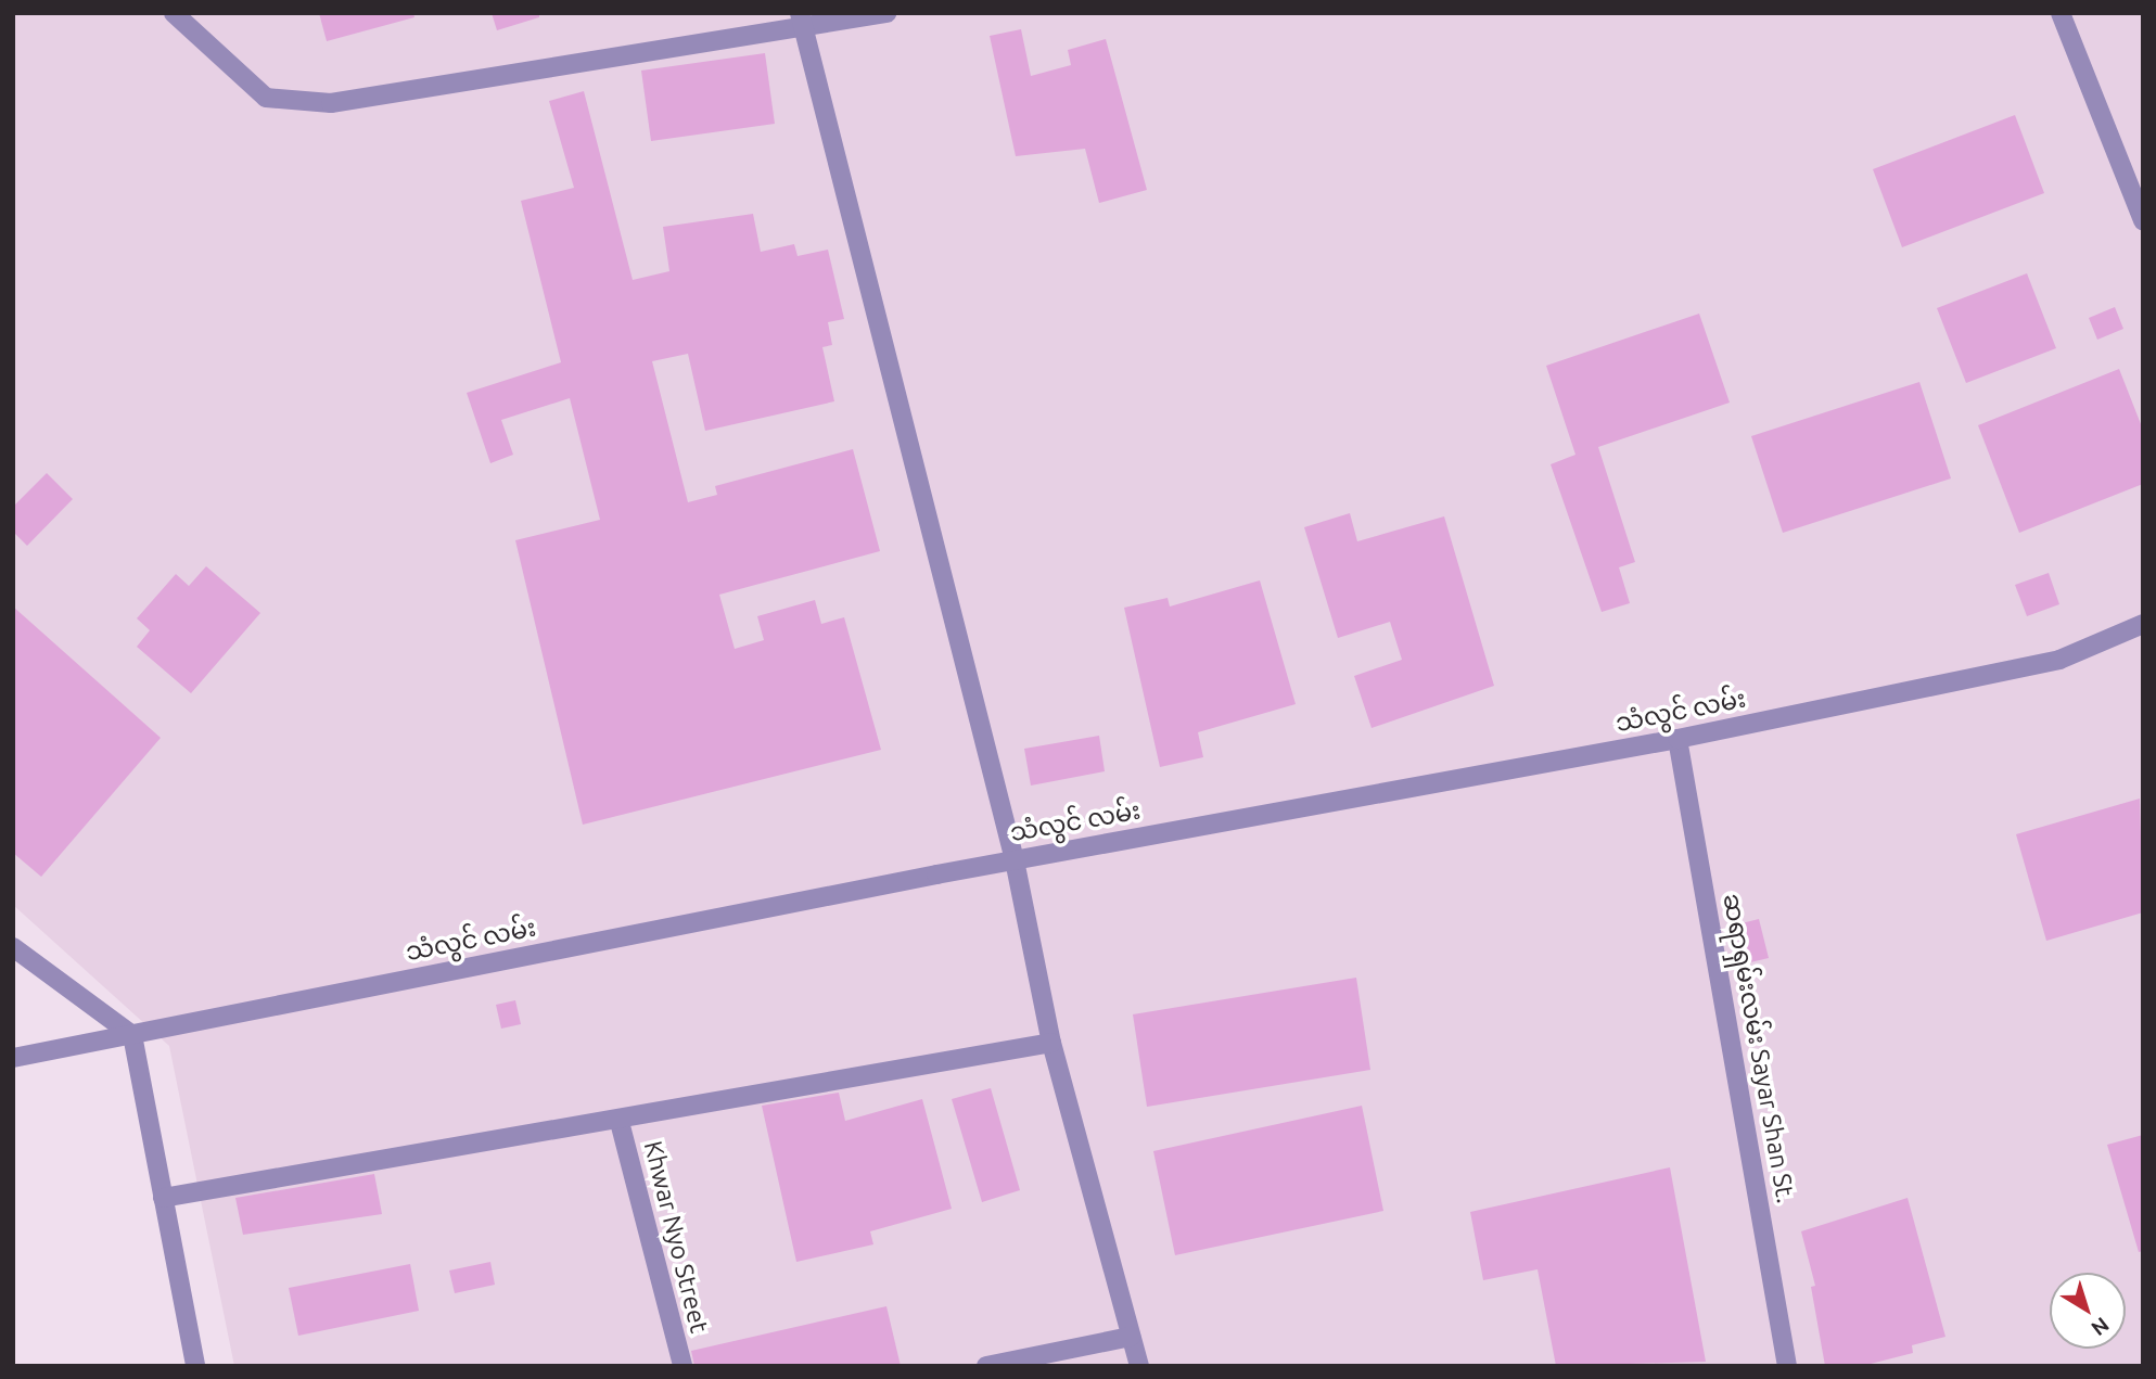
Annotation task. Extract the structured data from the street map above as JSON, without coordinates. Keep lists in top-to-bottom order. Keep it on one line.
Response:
{"streets":{"street":["သံလွင် လမ်း","ဆရာရှမ်းလမ်း Sayar Shan St.","Khwar Nyo Street"]},"crossings":[["သံလွင် လမ်း","ဆရာရှမ်းလမ်း Sayar Shan St."]],"north":"bottom right"}
